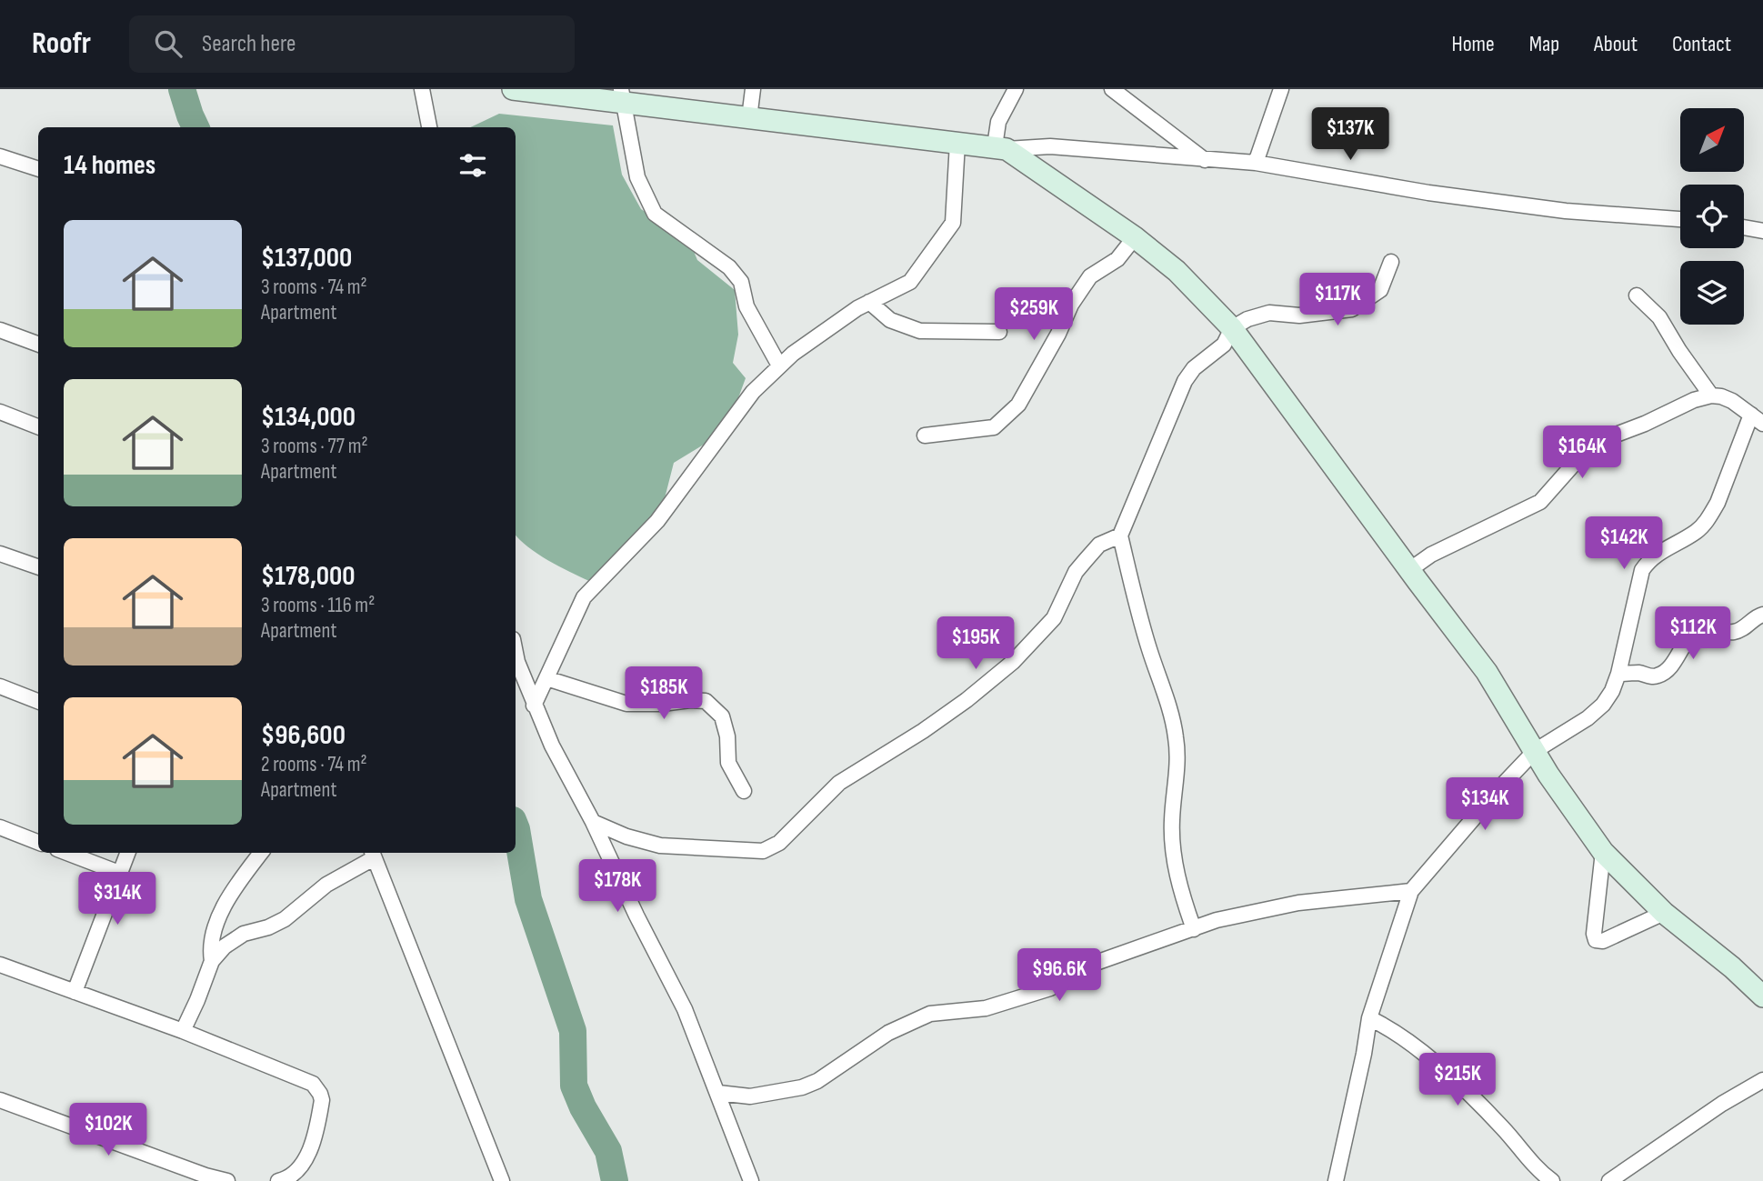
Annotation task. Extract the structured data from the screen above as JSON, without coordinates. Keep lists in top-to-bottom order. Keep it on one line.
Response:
{"north":"top right","page":{"header":"Roofr","search":"Search here","nav":["Home","Map","About","Contact"],"price":["$137K","$117K","$259K","$164K","$142K","$112K","$195K","$185K","$134K","$178K","$314K","$96.6K","$215K","$102K"],"heading":"14 homes","list":[{"name":"$137,000","note":"3 rooms · 74 m² · Apartment"},{"name":"$134,000","note":"3 rooms · 77 m² · Apartment"},{"name":"$178,000","note":"3 rooms · 116 m² · Apartment"},{"name":"$96,600","note":"2 rooms · 74 m² · Apartment"}]}}
